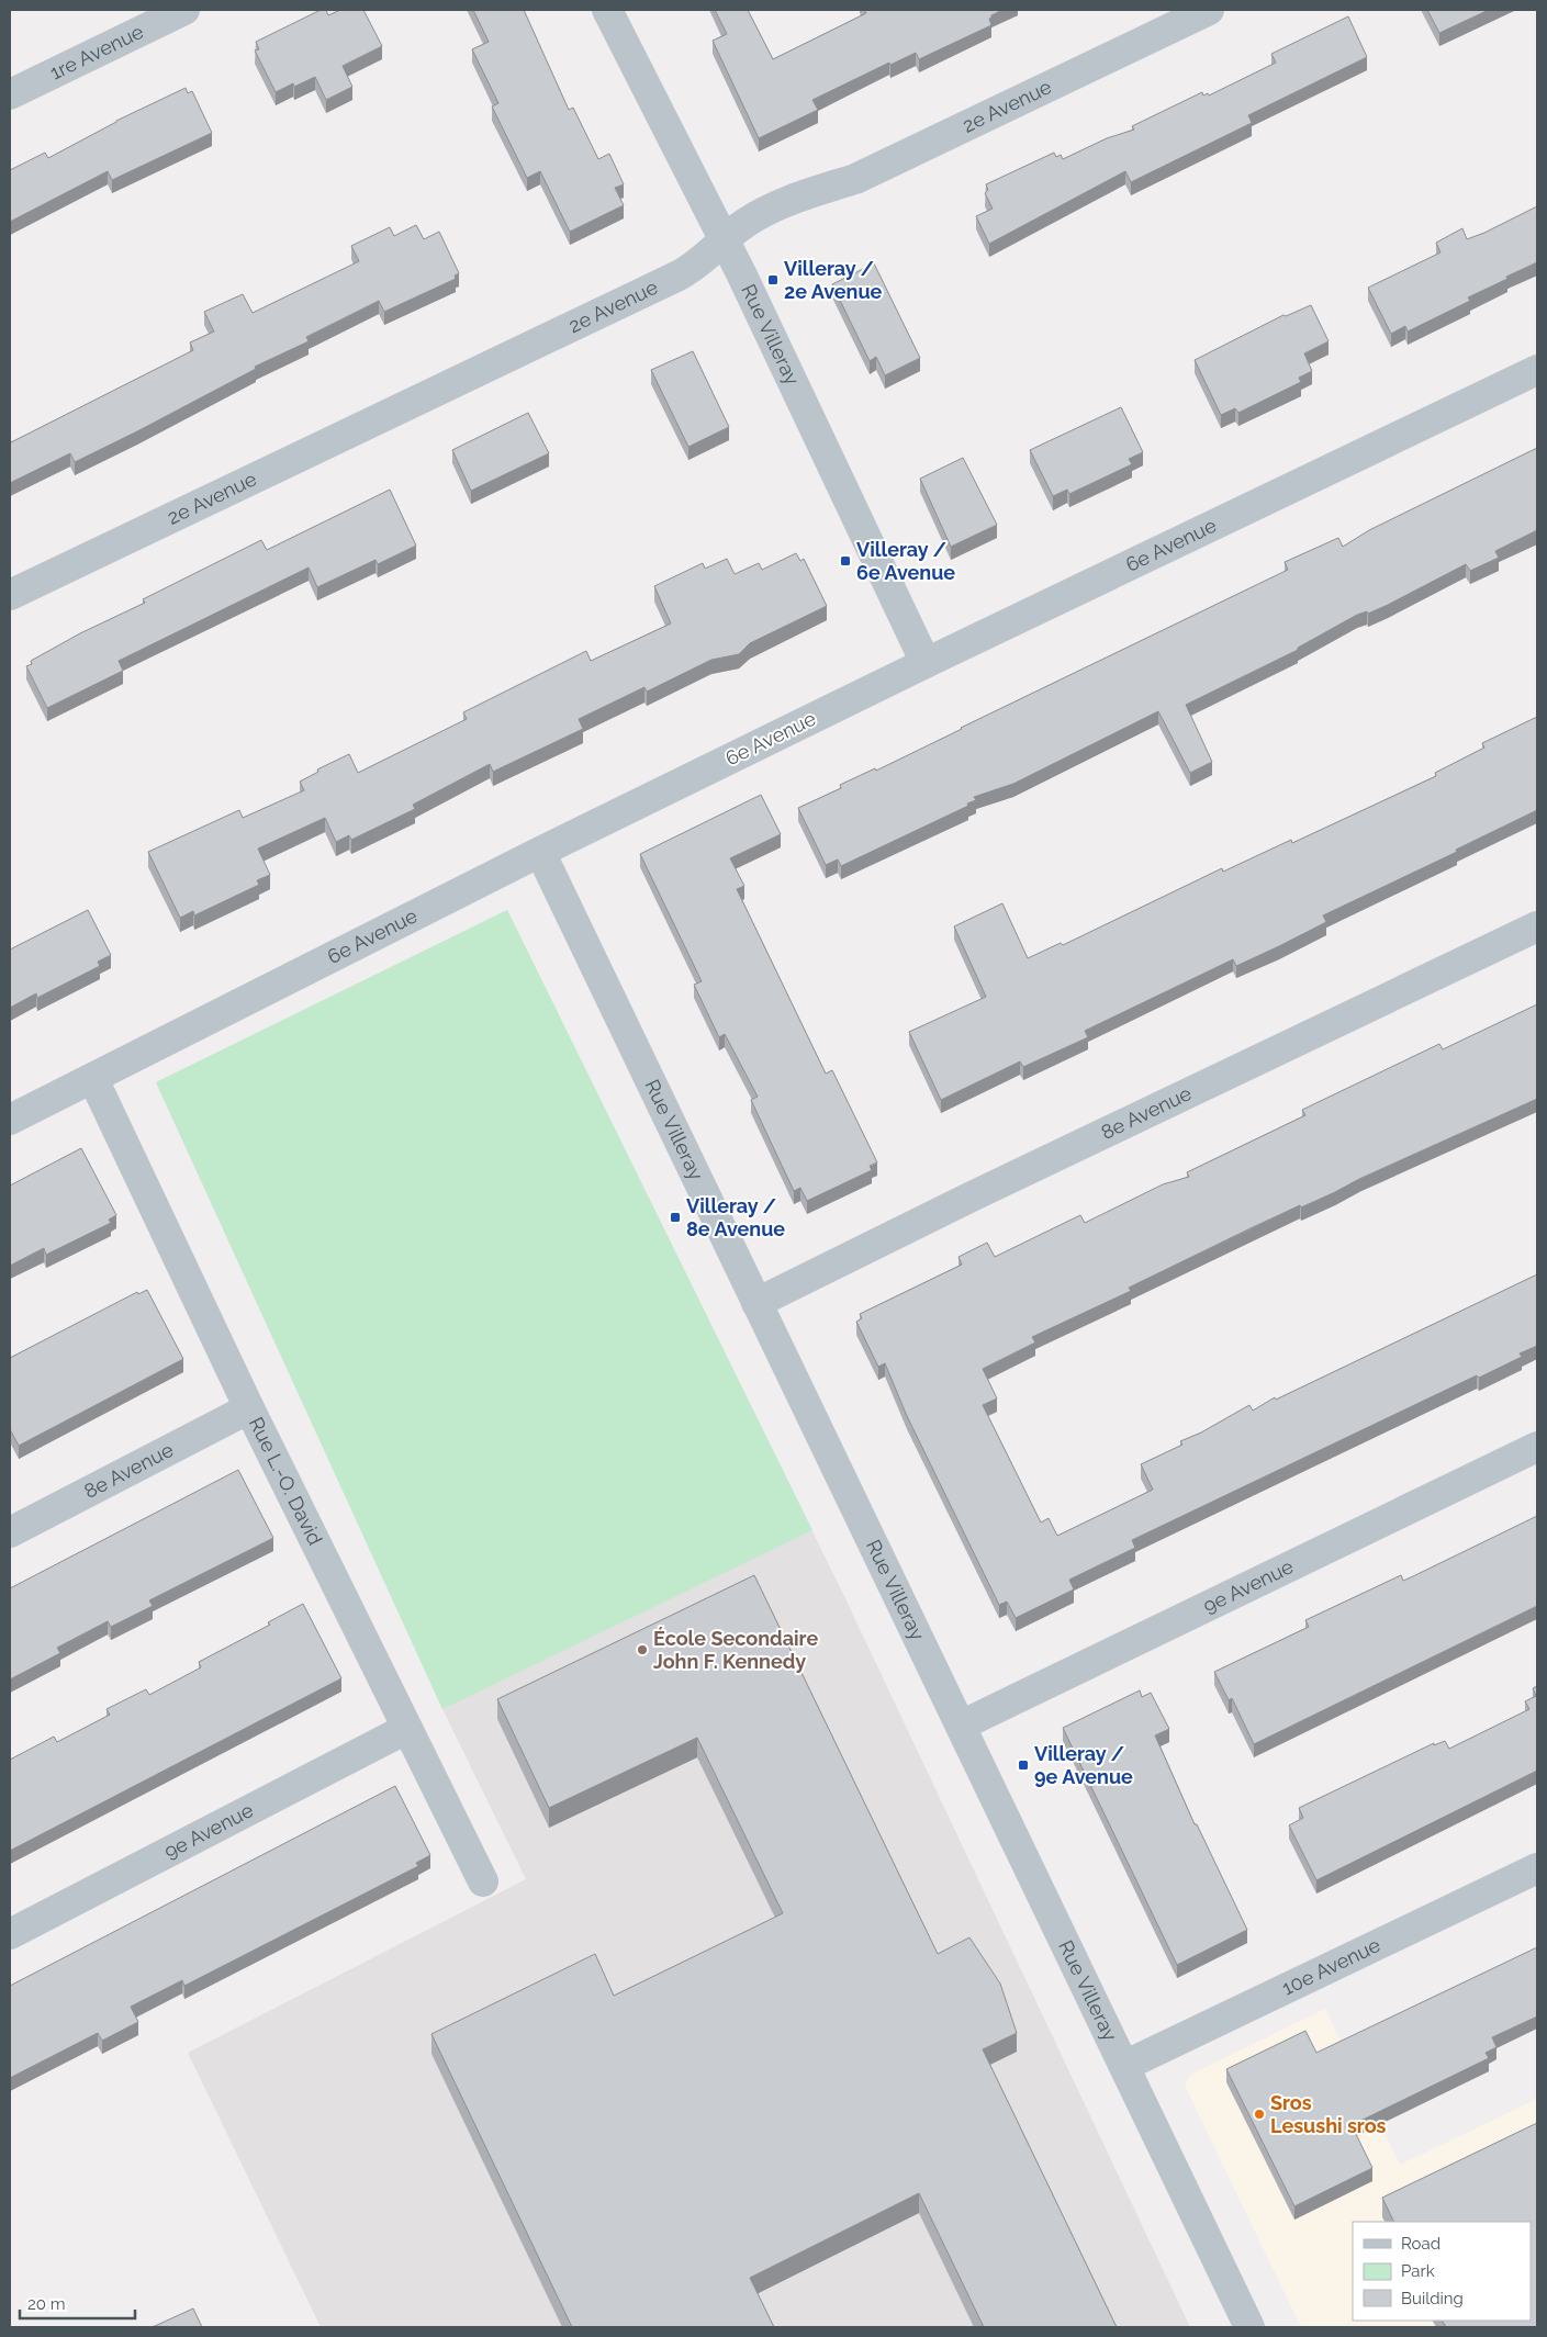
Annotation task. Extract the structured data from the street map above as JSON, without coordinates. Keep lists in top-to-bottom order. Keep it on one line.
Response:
{"streets":{"street":["1re Avenue","2e Avenue","Rue Villeray","6e Avenue","8e Avenue","Rue L.-O. David","9e Avenue","10e Avenue"]},"crossings":[["2e Avenue","Rue Villeray"],["Rue Villeray","6e Avenue"],["Rue Villeray","8e Avenue"],["Rue Villeray","9e Avenue"],["Rue Villeray","10e Avenue"],["6e Avenue","Rue L.-O. David"],["8e Avenue","Rue L.-O. David"],["Rue L.-O. David","9e Avenue"]],"places":{"transit":["Villeray / 2e Avenue","Villeray / 6e Avenue","Villeray / 8e Avenue","Villeray / 9e Avenue"],"other":["École Secondaire John F. Kennedy","Sros Lesushi sros"]},"legend":["Road","Park","Building"],"scale_bar":"20 m"}
